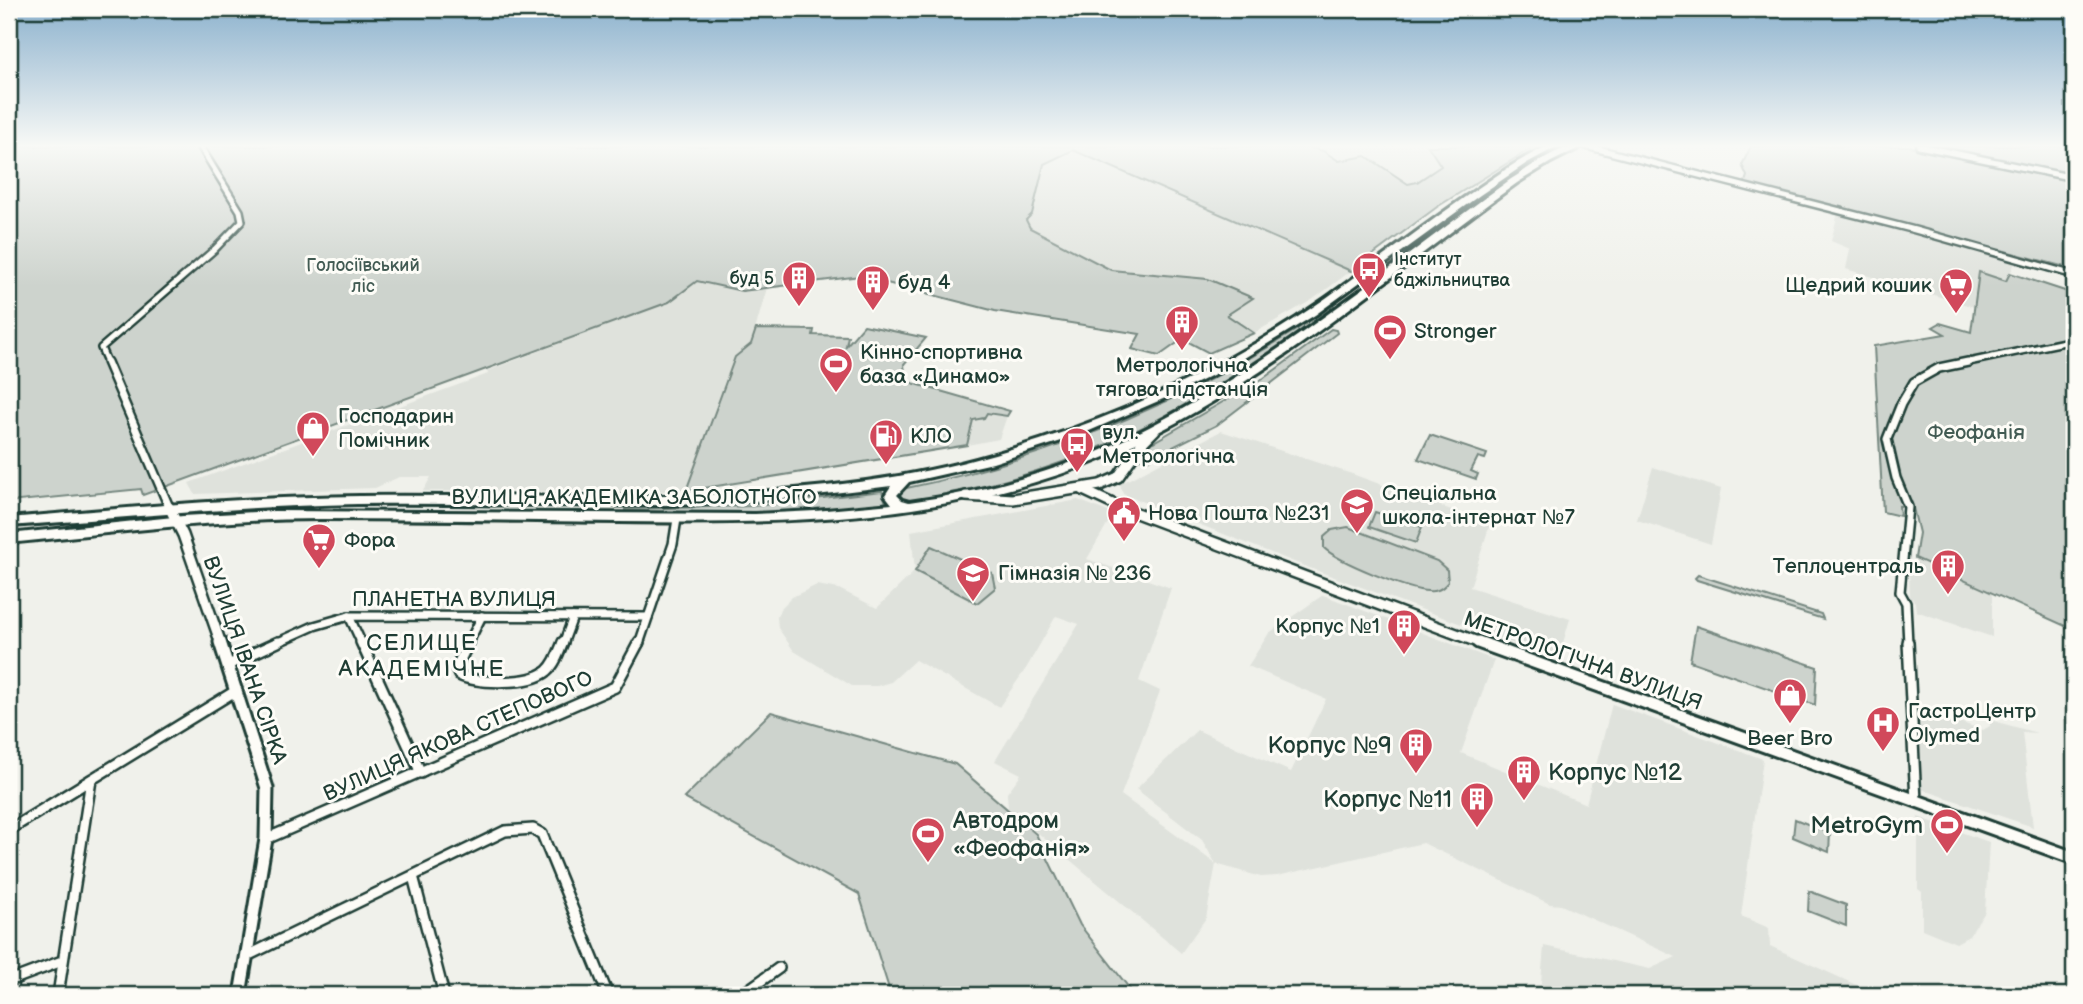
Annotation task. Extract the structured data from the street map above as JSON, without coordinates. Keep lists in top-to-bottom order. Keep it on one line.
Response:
{"streets":{"highway":["ВУЛИЦЯ АКАДЕМІКА ЗАБОЛОТНОГО"],"street":["ПЛАНЕТНА ВУЛИЦЯ","ВУЛИЦЯ ІВАНА СІРКА","МЕТРОЛОГІЧНА ВУЛИЦЯ","ВУЛИЦЯ ЯКОВА СТЕПОВОГО"]},"crossings":[["ВУЛИЦЯ АКАДЕМІКА ЗАБОЛОТНОГО","ВУЛИЦЯ ІВАНА СІРКА"],["ВУЛИЦЯ АКАДЕМІКА ЗАБОЛОТНОГО","ВУЛИЦЯ ЯКОВА СТЕПОВОГО"],["ПЛАНЕТНА ВУЛИЦЯ","ВУЛИЦЯ ІВАНА СІРКА"],["ПЛАНЕТНА ВУЛИЦЯ","ВУЛИЦЯ ЯКОВА СТЕПОВОГО"],["ВУЛИЦЯ ІВАНА СІРКА","ВУЛИЦЯ ЯКОВА СТЕПОВОГО"]],"districts":["СЕЛИЩЕ АКАДЕМІЧНЕ"],"parks":["Голосіївський ліс","Феофанія"],"places":{"bus stop":["Інститут бджільництва","вул. Метрологічна"],"building":["буд 5","буд 4","Метрологічна тягова підстанція","Теплоцентраль","Корпус №1","Корпус №9","Корпус №12","Корпус №11"],"supermarket":["Щедрий кошик","Фора"],"sports":["Stronger","Кінно-спортивна база «Динамо»","MetroGym","Автодром «Феофанія»"],"shop":["Господарин Помічник","Beer Bro"],"fuel station":["КЛО"],"school or university":["Спеціальна школа-інтернат №7","Гімназія № 236"],"public building":["Нова Пошта №231"],"hospital":["ГастроЦентр Olymed"]}}
